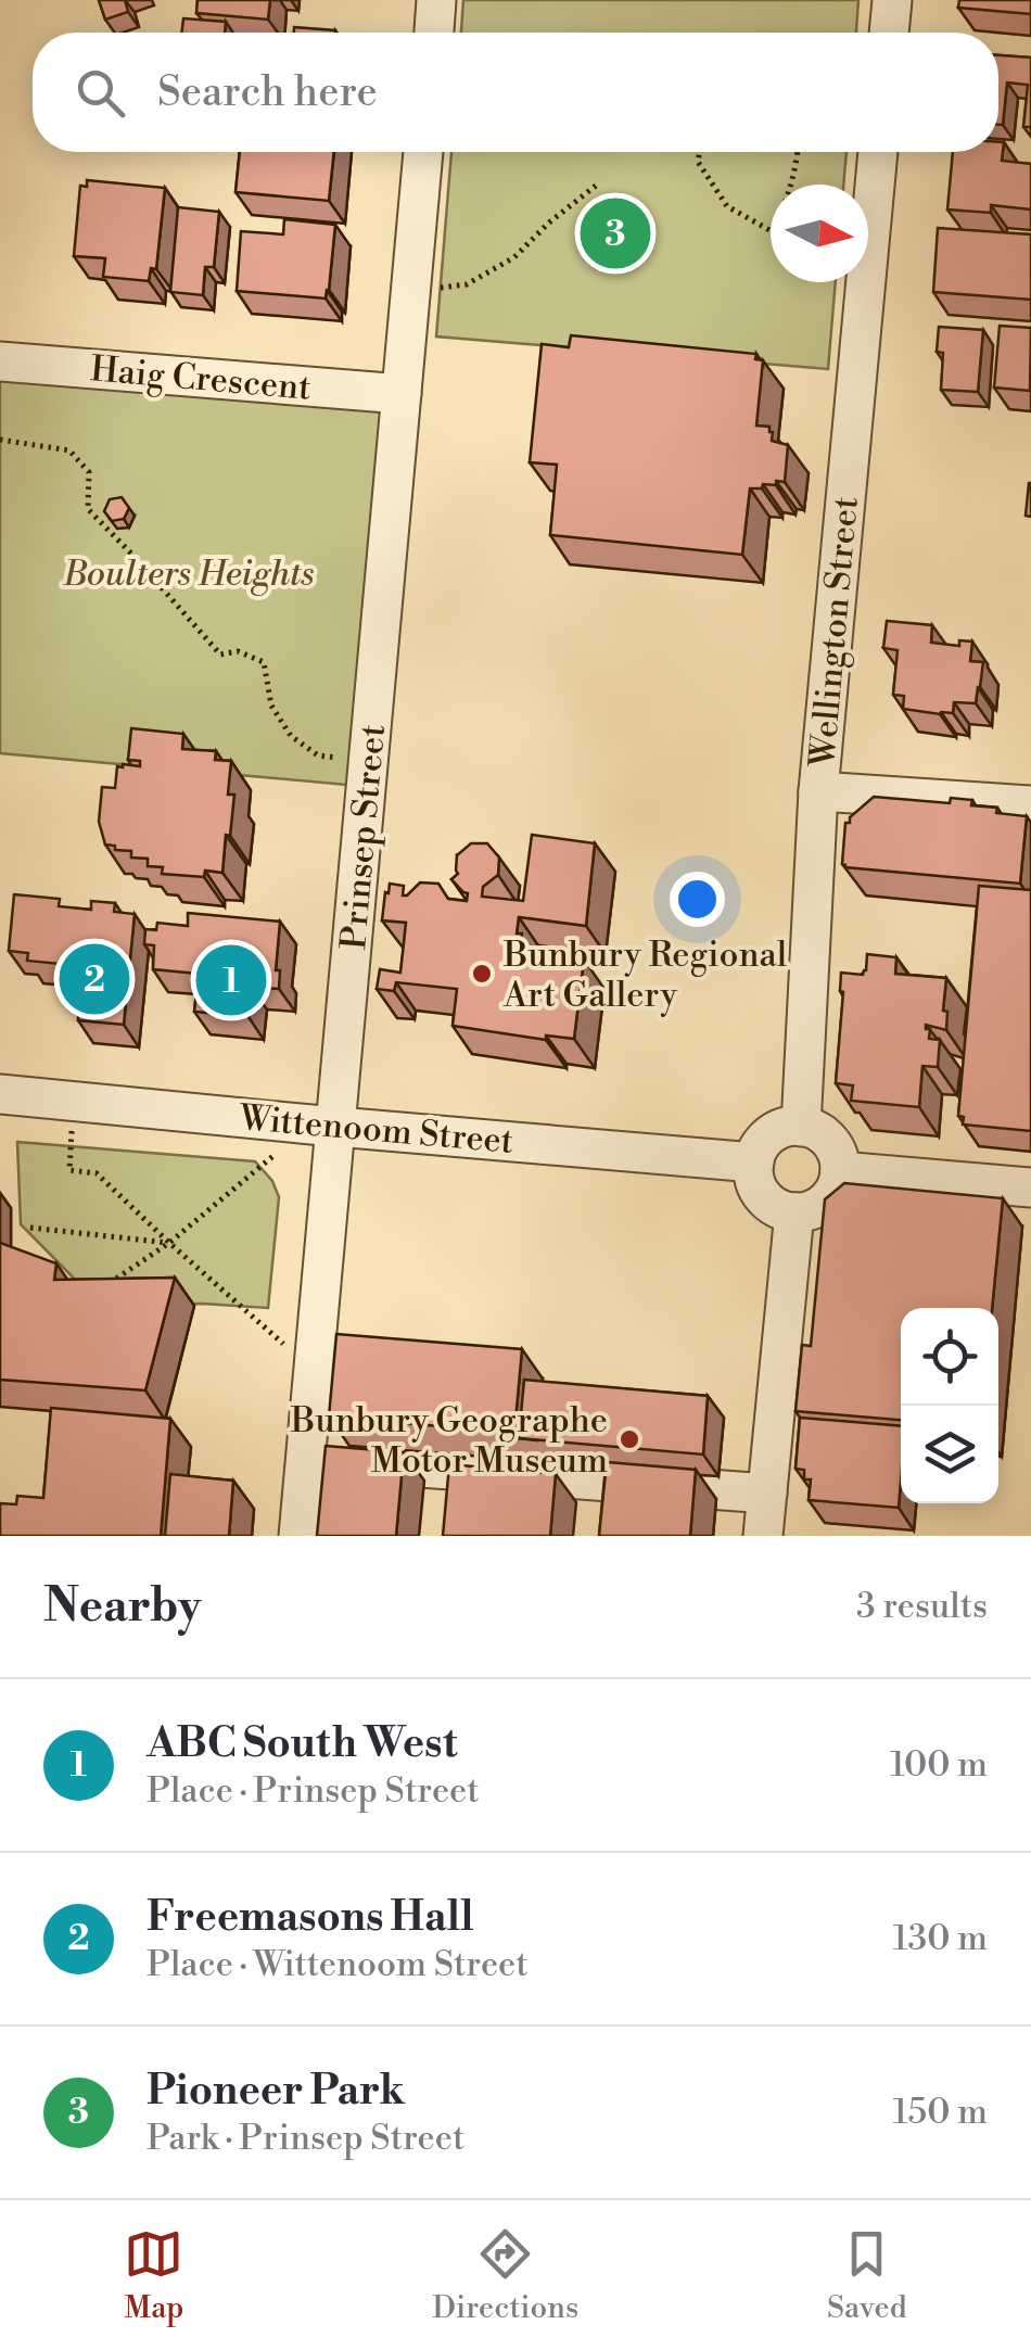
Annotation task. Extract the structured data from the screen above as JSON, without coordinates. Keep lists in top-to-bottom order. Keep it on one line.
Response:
{"streets":{"street":["Haig Crescent","Wellington Street","Prinsep Street","Wittenoom Street"]},"crossings":[["Haig Crescent","Prinsep Street"],["Wellington Street","Wittenoom Street"],["Prinsep Street","Wittenoom Street"]],"parks":["Boulters Heights"],"places":["Bunbury Regional Art Gallery","Bunbury Geographe Motor Museum"],"north":"right","page":{"search":"Search here","pins":["3","2","1"],"heading":["Nearby","3 results"],"list":[{"mark":"1","name":"ABC South West","note":"Place · Prinsep Street","value":"100 m"},{"mark":"2","name":"Freemasons Hall","note":"Place · Wittenoom Street","value":"130 m"},{"mark":"3","name":"Pioneer Park","note":"Park · Prinsep Street","value":"150 m"}],"nav":["Map","Directions","Saved"]}}
